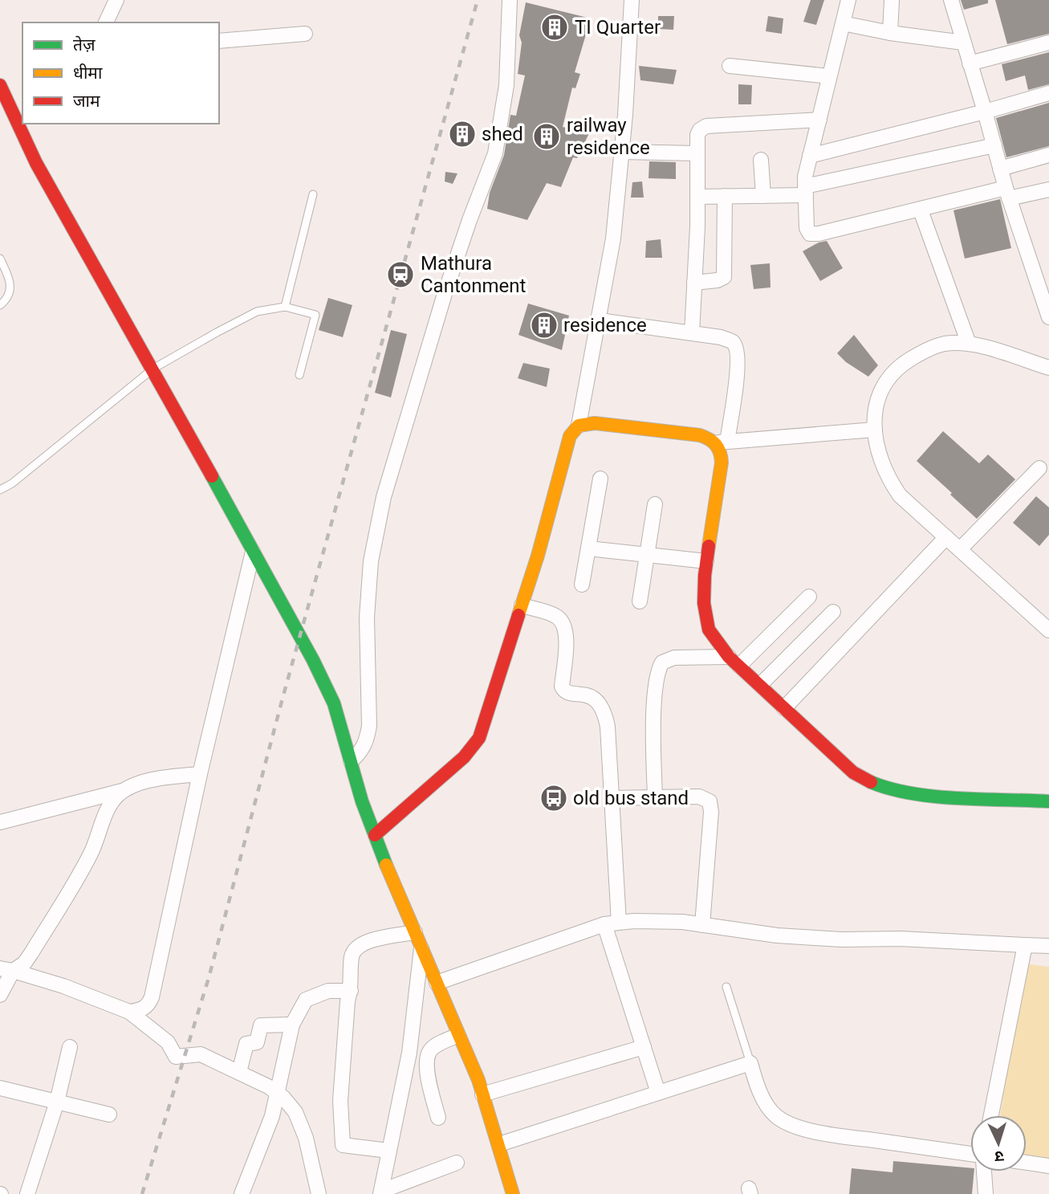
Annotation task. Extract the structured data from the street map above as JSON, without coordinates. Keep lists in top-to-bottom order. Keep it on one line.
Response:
{"places":{"building":["TI Quarter","shed","railway residence","residence"],"station":["Mathura Cantonment"],"bus stop":["old bus stand"]},"legend":["तेज़","धीमा","जाम"],"north":"bottom"}
